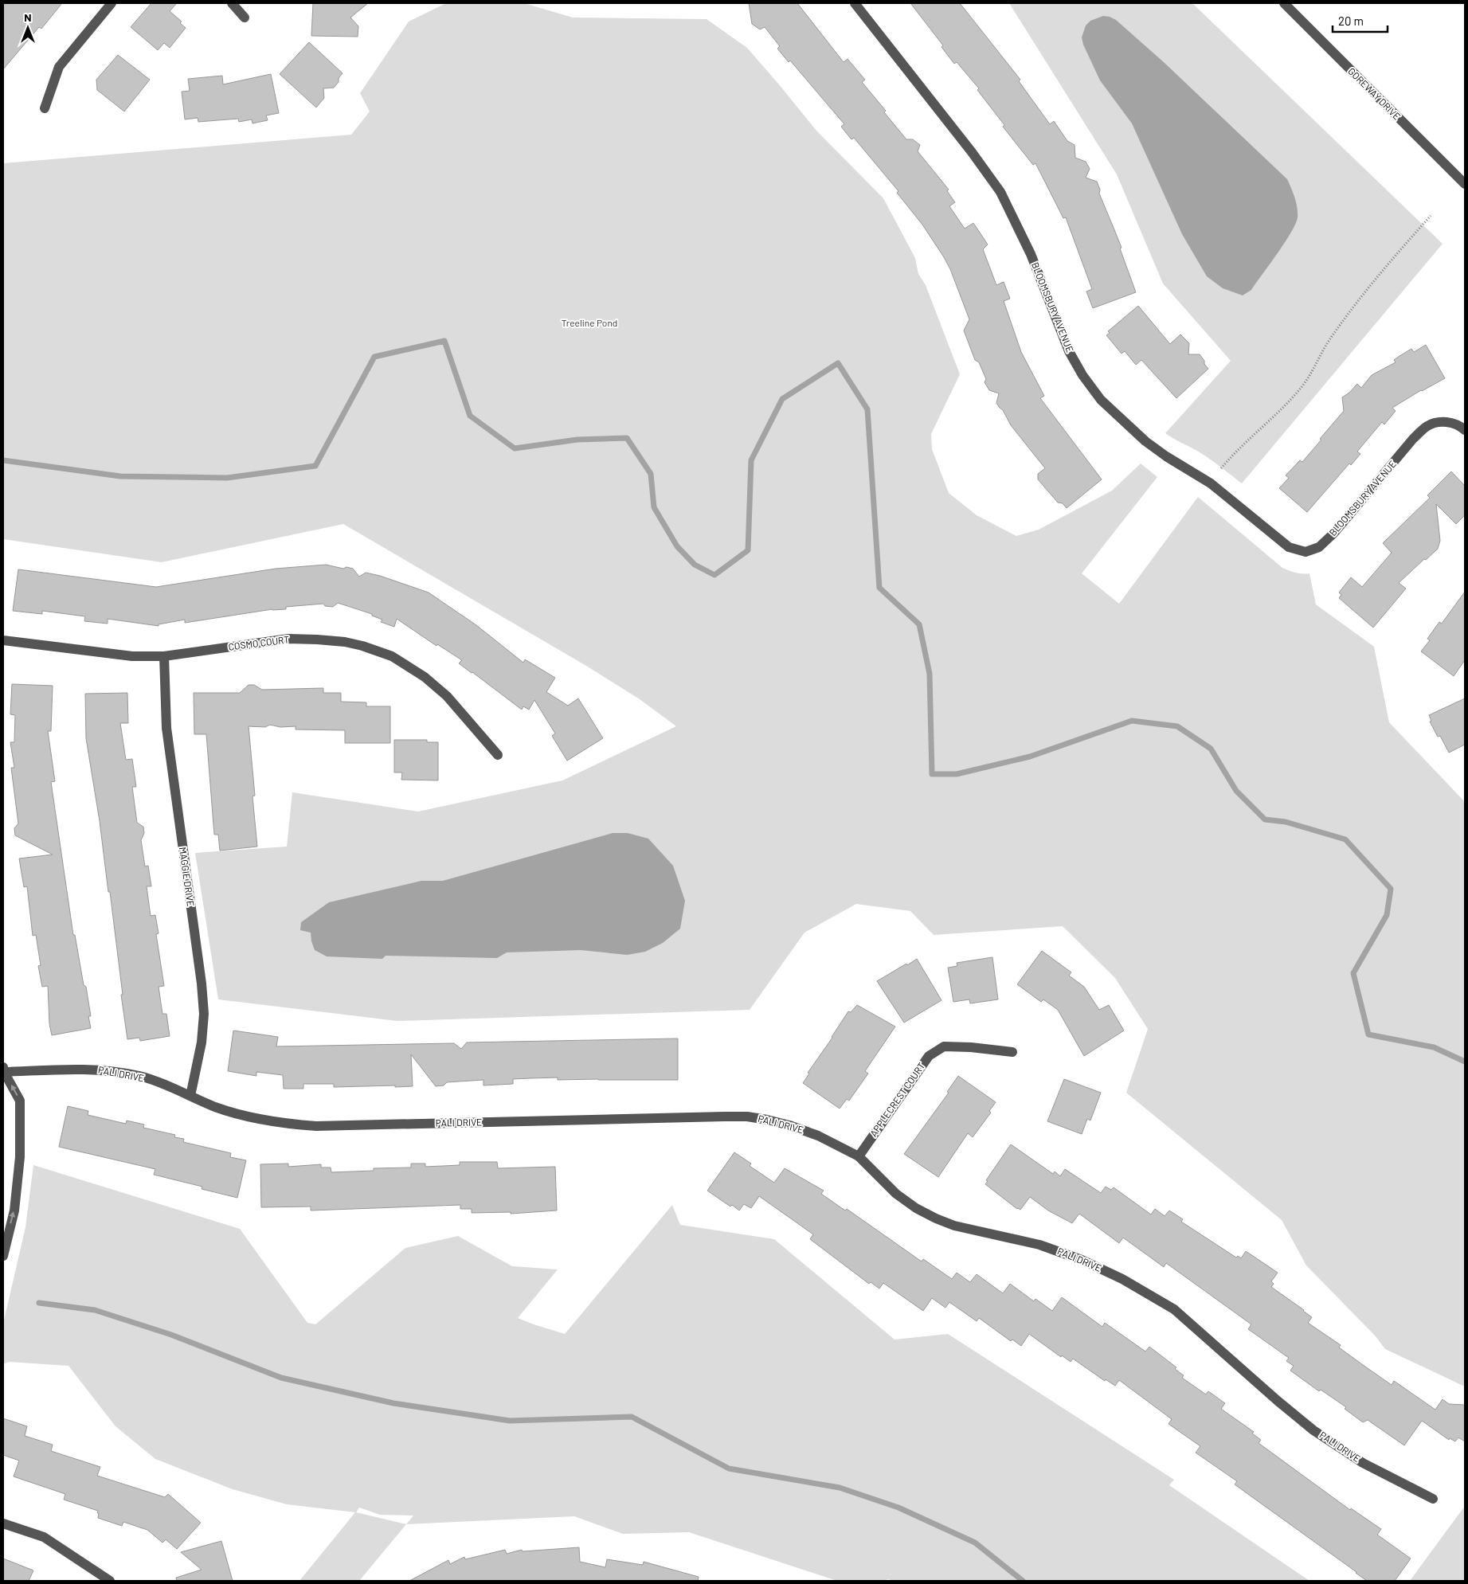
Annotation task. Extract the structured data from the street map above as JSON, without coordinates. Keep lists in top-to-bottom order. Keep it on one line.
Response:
{"streets":{"street":["GOREWAY DRIVE","BLOOMSBURY AVENUE","COSMO COURT","MAGGIE DRIVE","PALI DRIVE","APPLECREST COURT"]},"crossings":[["COSMO COURT","MAGGIE DRIVE"],["MAGGIE DRIVE","PALI DRIVE"],["PALI DRIVE","APPLECREST COURT"]],"parks":["Treeline Pond"],"scale_bar":"20 m","north":"top"}
